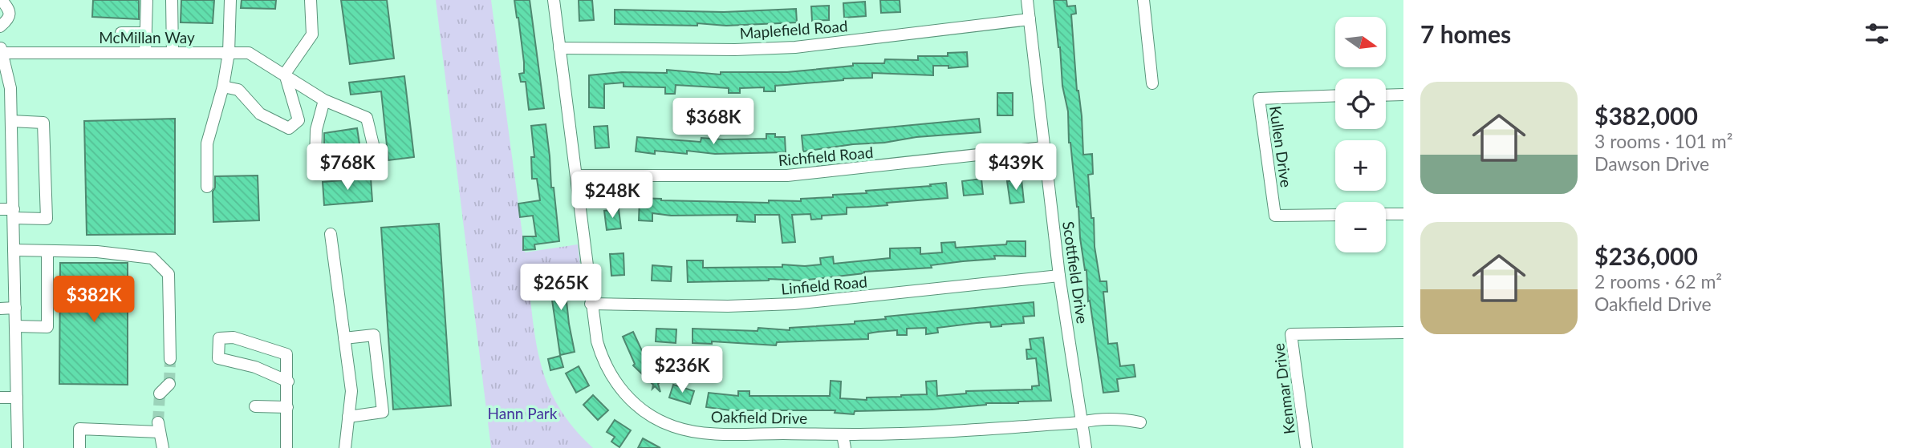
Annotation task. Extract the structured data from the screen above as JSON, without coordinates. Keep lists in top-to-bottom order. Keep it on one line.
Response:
{"streets":{"street":["Maplefield Road","McMillan Way","Kullen Drive","Richfield Road","Scottfield Drive","Linfield Road","Kenmar Drive","Oakfield Drive"]},"crossings":[["Maplefield Road","Scottfield Drive"],["Maplefield Road","Oakfield Drive"],["Richfield Road","Scottfield Drive"],["Richfield Road","Oakfield Drive"],["Scottfield Drive","Linfield Road"],["Scottfield Drive","Oakfield Drive"],["Linfield Road","Oakfield Drive"]],"parks":["Hann Park"],"north":"right","page":{"heading":"7 homes","map_buttons":["+","−"],"list":[{"name":"$382,000","note":"3 rooms · 101 m² · Dawson Drive"},{"name":"$236,000","note":"2 rooms · 62 m² · Oakfield Drive"}],"price":["$368K","$768K","$439K","$248K","$265K","$382K","$236K"]}}
